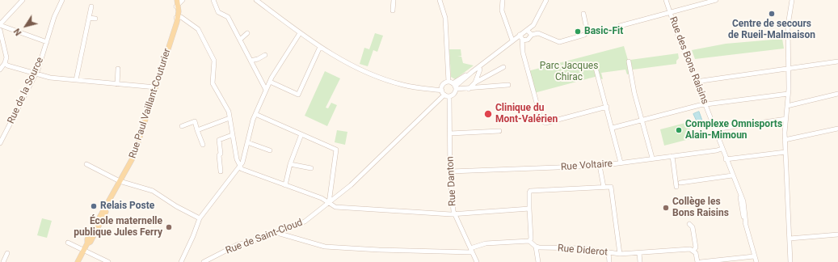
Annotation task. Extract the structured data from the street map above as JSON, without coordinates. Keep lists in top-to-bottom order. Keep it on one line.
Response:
{"streets":{"main road":["Rue Paul Vaillant-Couturier"],"street":["Rue des Bons Raisins","Rue de la Source","Rue Voltaire","Rue Danton","Rue de Saint-Cloud","Rue Diderot"]},"crossings":[["Rue des Bons Raisins","Rue Voltaire"],["Rue Voltaire","Rue Danton"],["Rue Danton","Rue de Saint-Cloud"]],"parks":["Parc Jacques Chirac"],"places":["Centre de secours de Rueil-Malmaison","Basic-Fit","Clinique du Mont-Valérien","Complexe Omnisports Alain-Mimoun","Relais Poste","Collège les Bons Raisins","École maternelle publique Jules Ferry"],"north":"bottom left"}
